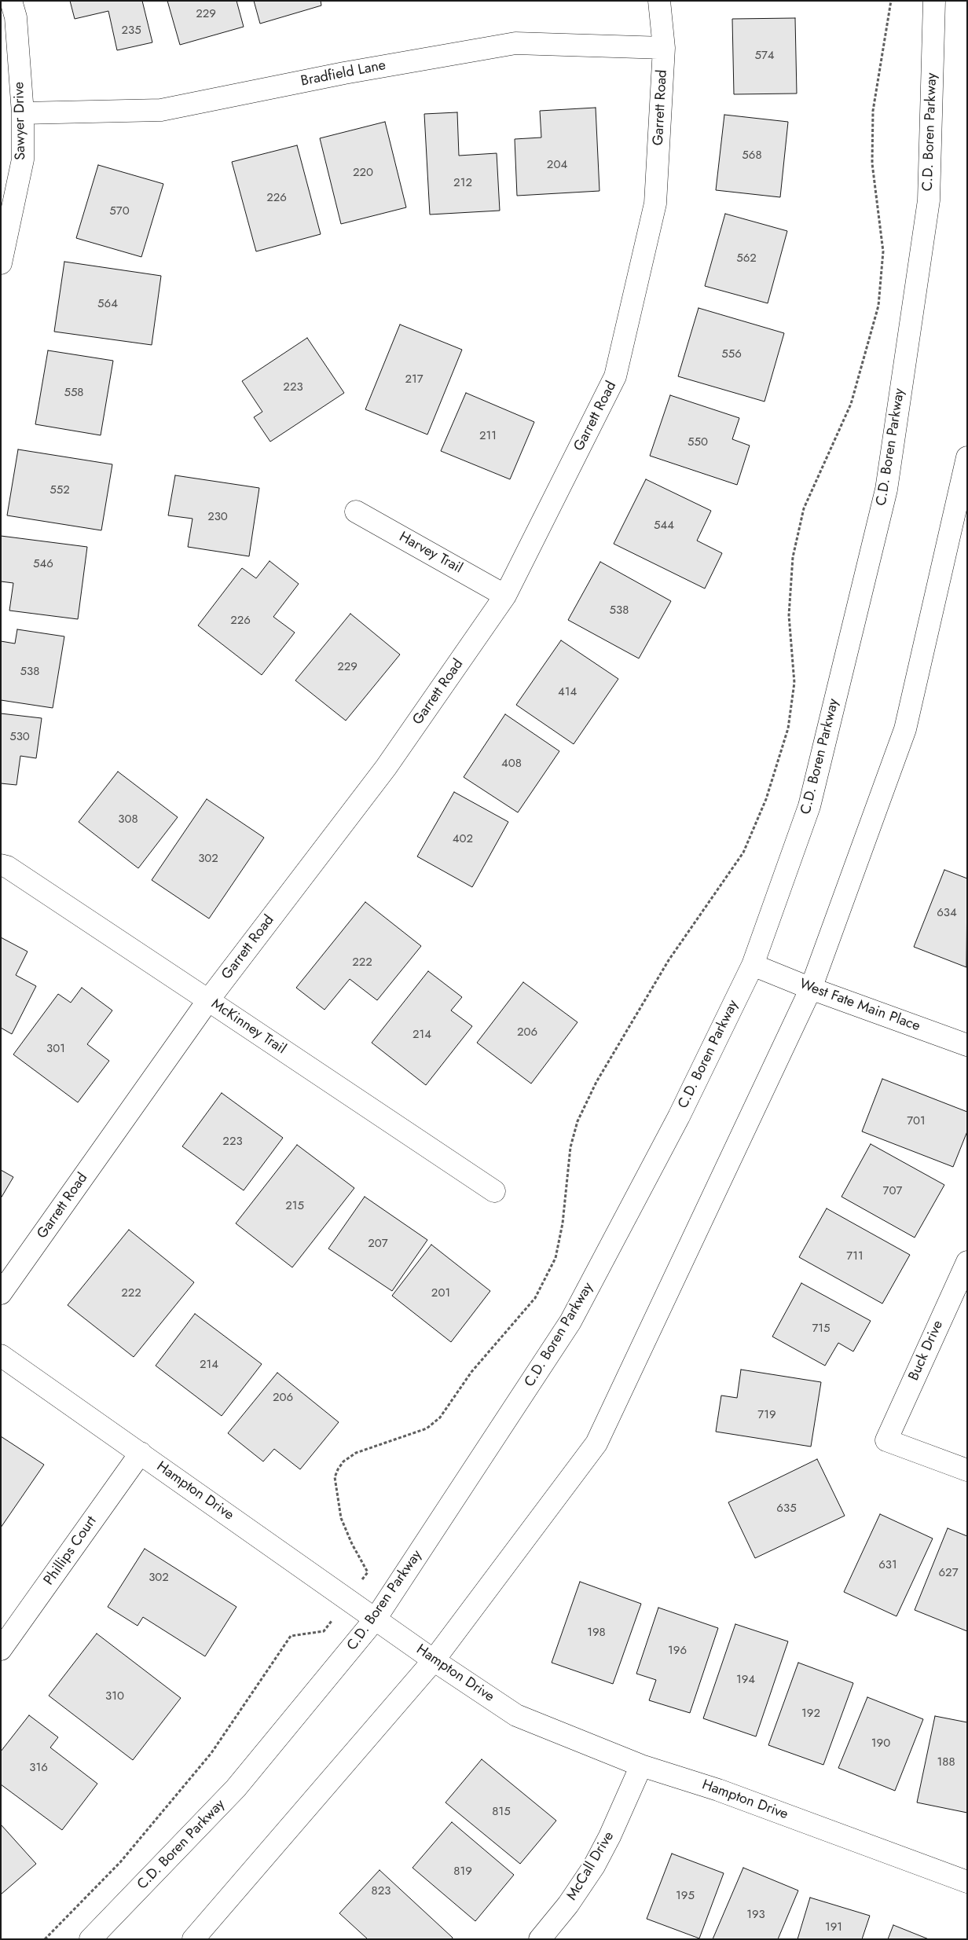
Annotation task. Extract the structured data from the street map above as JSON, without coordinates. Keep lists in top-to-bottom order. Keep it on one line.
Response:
{"streets":{"street":["Bradfield Lane","Garrett Road","Sawyer Drive","C.D. Boren Parkway","Harvey Trail","West Fate Main Place","McKinney Trail","Buck Drive","Hampton Drive","Phillips Court","McCall Drive"]},"crossings":[["Bradfield Lane","Garrett Road"],["Bradfield Lane","Sawyer Drive"],["Garrett Road","Harvey Trail"],["Garrett Road","McKinney Trail"],["C.D. Boren Parkway","West Fate Main Place"],["C.D. Boren Parkway","Hampton Drive"],["Hampton Drive","Phillips Court"],["Hampton Drive","McCall Drive"]],"house_numbers":["229","235","574","568","204","220","212","226","570","562","564","556","217","223","558","211","550","552","230","544","546","538","226","229","538","414","530","408","308","402","302","634","222","206","214","301","701","223","707","215","207","711","222","201","715","214","206","719","635","631","627","302","198","196","194","310","192","190","188","316","815","819","823","195","193","191"]}
